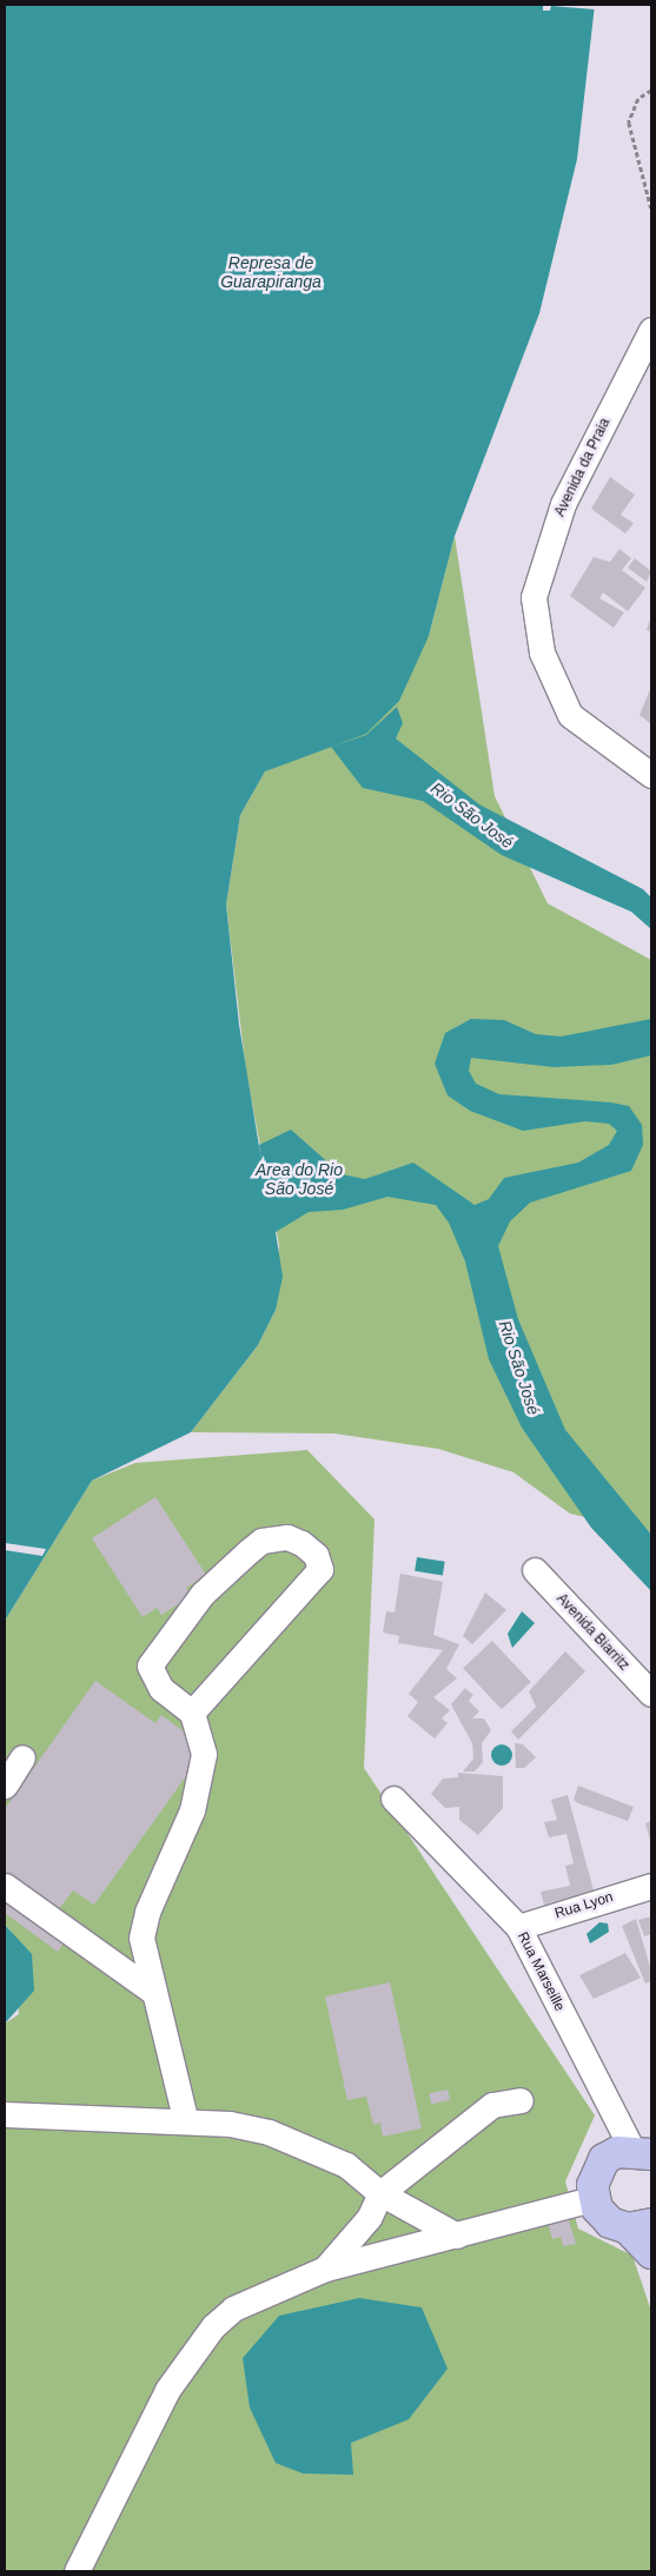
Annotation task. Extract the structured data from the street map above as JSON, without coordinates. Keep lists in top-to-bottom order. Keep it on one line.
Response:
{"streets":{"street":["Avenida da Praia","Avenida Biarritz","Rua Lyon","Rua Marseille"]},"crossings":[["Rua Lyon","Rua Marseille"]],"water":["Represa de Guarapiranga","Rio São José","Area do Rio São José"]}
